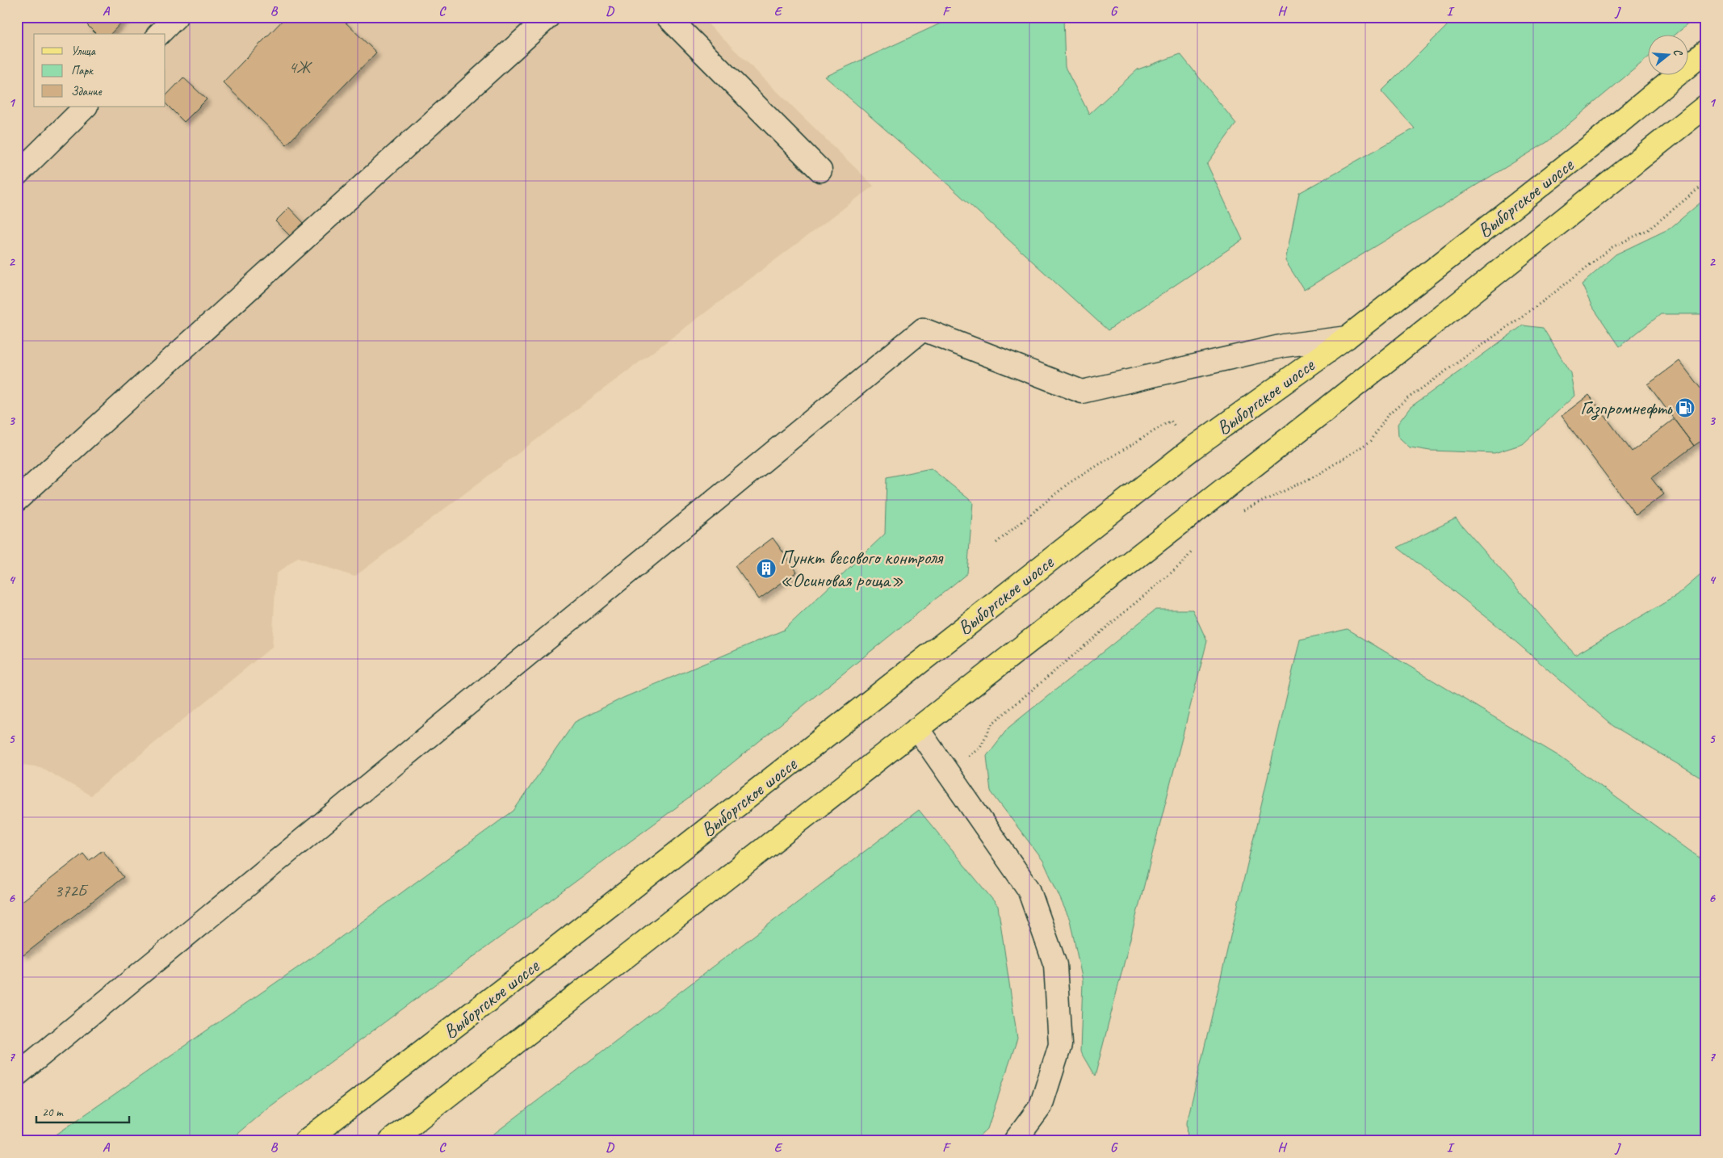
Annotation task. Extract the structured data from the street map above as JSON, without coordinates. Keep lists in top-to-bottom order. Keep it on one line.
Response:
{"streets":{"main road":["Выборгское шоссе"]},"places":{"fuel station":["Газпромнефть"],"building":["Пункт весового контроля «Осиновая роща»"]},"house_numbers":["4Ж","372Б"],"legend":["Улица","Парк","Здание"],"scale_bar":"20 m","north":"right","grid":{"columns":["A","B","C","D","E","F","G","H","I","J"],"rows":["1","2","3","4","5","6","7"]}}
